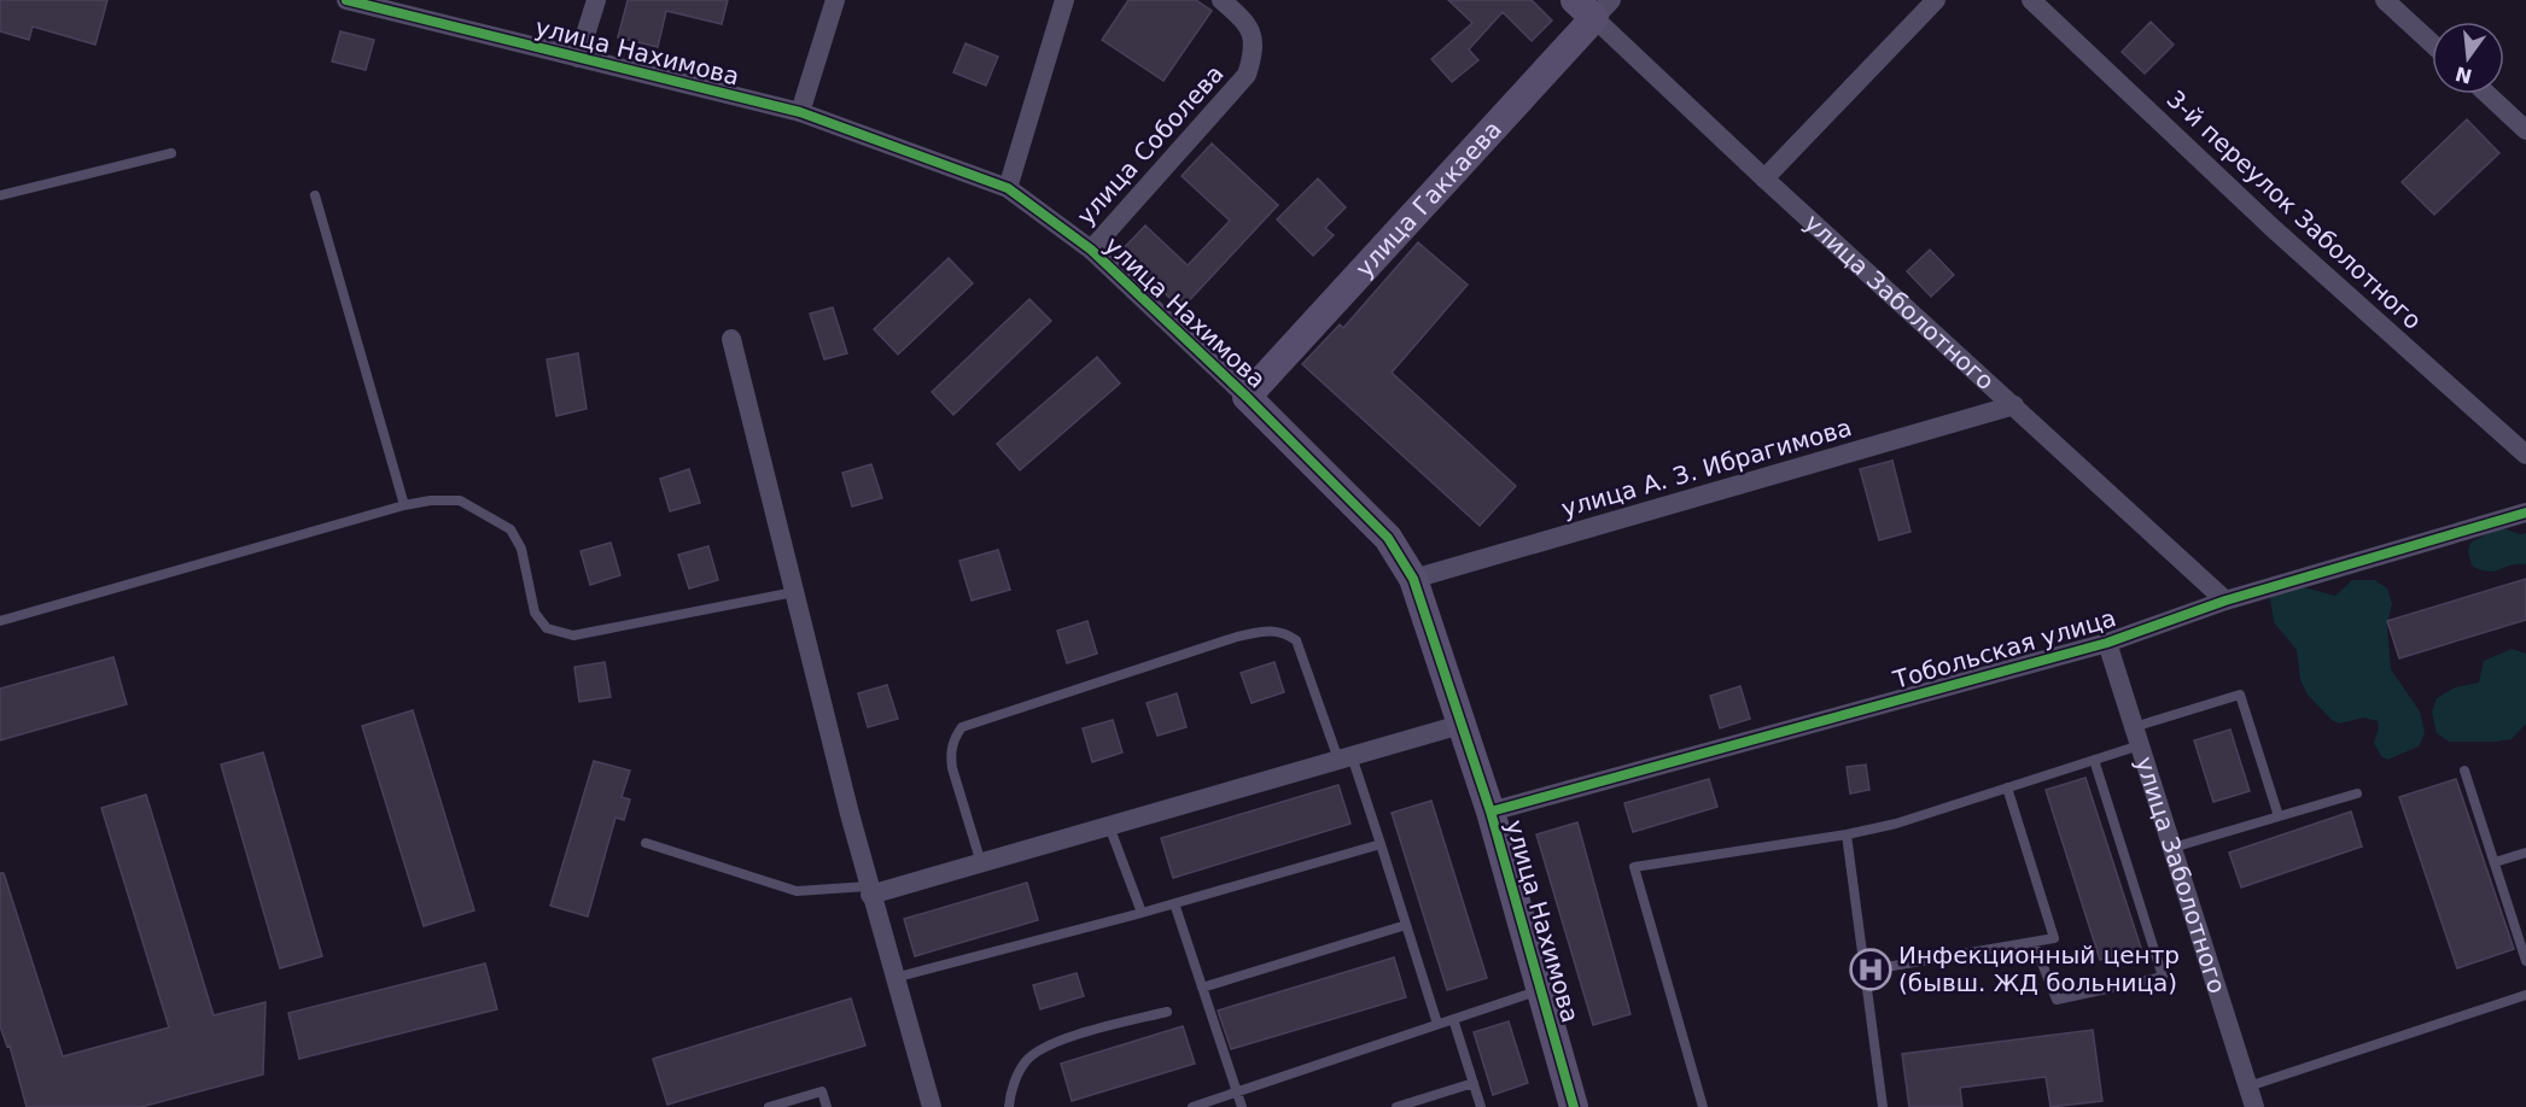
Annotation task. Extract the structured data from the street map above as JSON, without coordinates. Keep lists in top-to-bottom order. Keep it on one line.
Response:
{"streets":{"street":["улица Нахимова","улица Соболева","улица Гаккаева","3-й переулок Заболотного","улица Заболотного","улица А. З. Ибрагимова","Тобольская улица"]},"crossings":[["улица Нахимова","улица Соболева"],["улица Нахимова","улица Гаккаева"],["улица Нахимова","улица А. З. Ибрагимова"],["улица Нахимова","Тобольская улица"],["улица Гаккаева","улица Заболотного"],["улица Заболотного","улица А. З. Ибрагимова"],["улица Заболотного","Тобольская улица"]],"places":{"hospital":["Инфекционный центр (бывш. ЖД больница)"]},"north":"bottom"}
